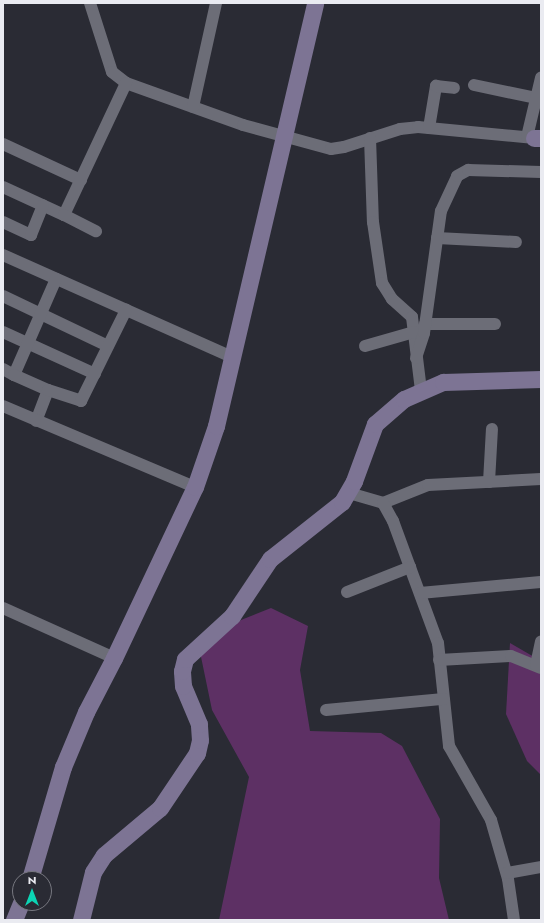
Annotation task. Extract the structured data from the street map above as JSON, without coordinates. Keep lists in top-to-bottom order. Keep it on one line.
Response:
{"north":"top"}
